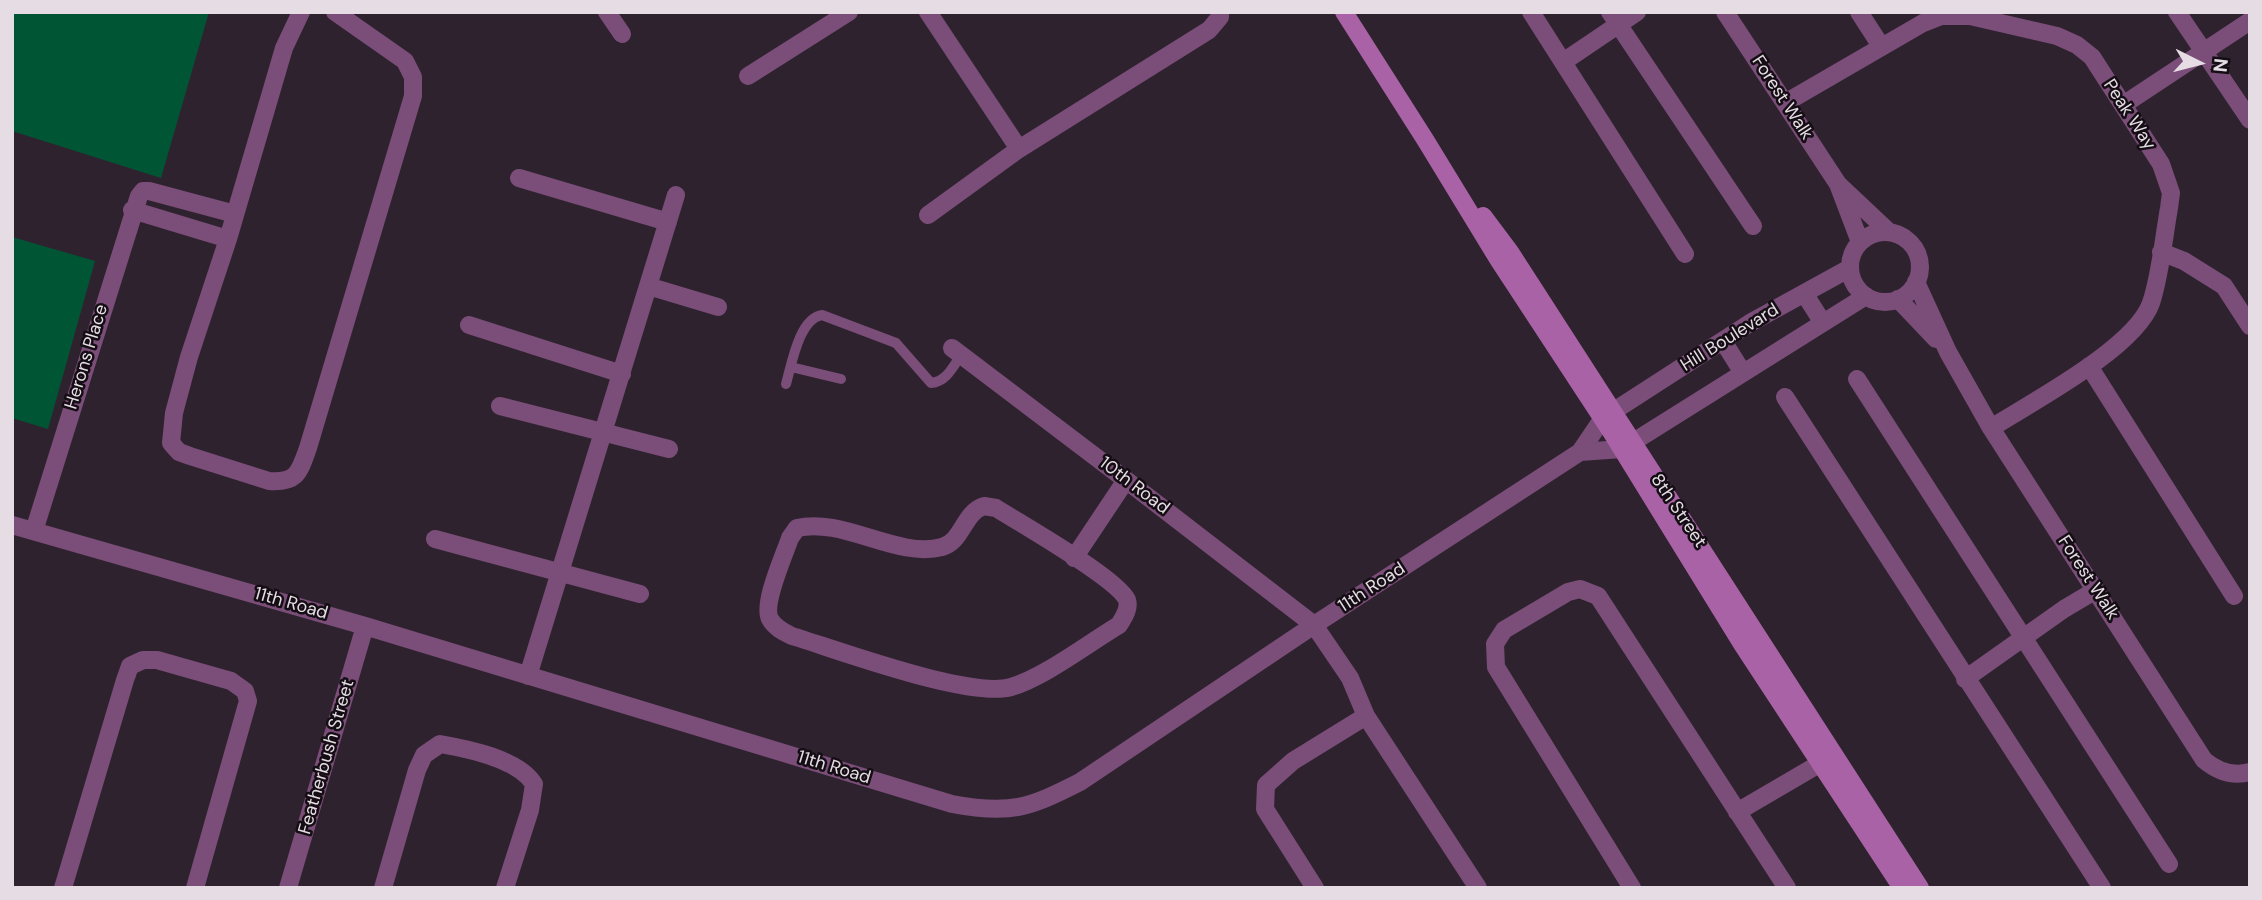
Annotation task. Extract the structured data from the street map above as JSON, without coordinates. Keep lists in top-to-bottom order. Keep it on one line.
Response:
{"streets":{"street":["Forest Walk","Peak Way","Hill Boulevard","Herons Place","10th Road","8th Street","11th Road","Featherbush Street"]},"crossings":[["Forest Walk","Peak Way"],["Forest Walk","Hill Boulevard"],["Hill Boulevard","8th Street"],["Hill Boulevard","11th Road"],["Herons Place","11th Road"],["10th Road","11th Road"],["8th Street","11th Road"],["11th Road","Featherbush Street"]],"north":"right"}
